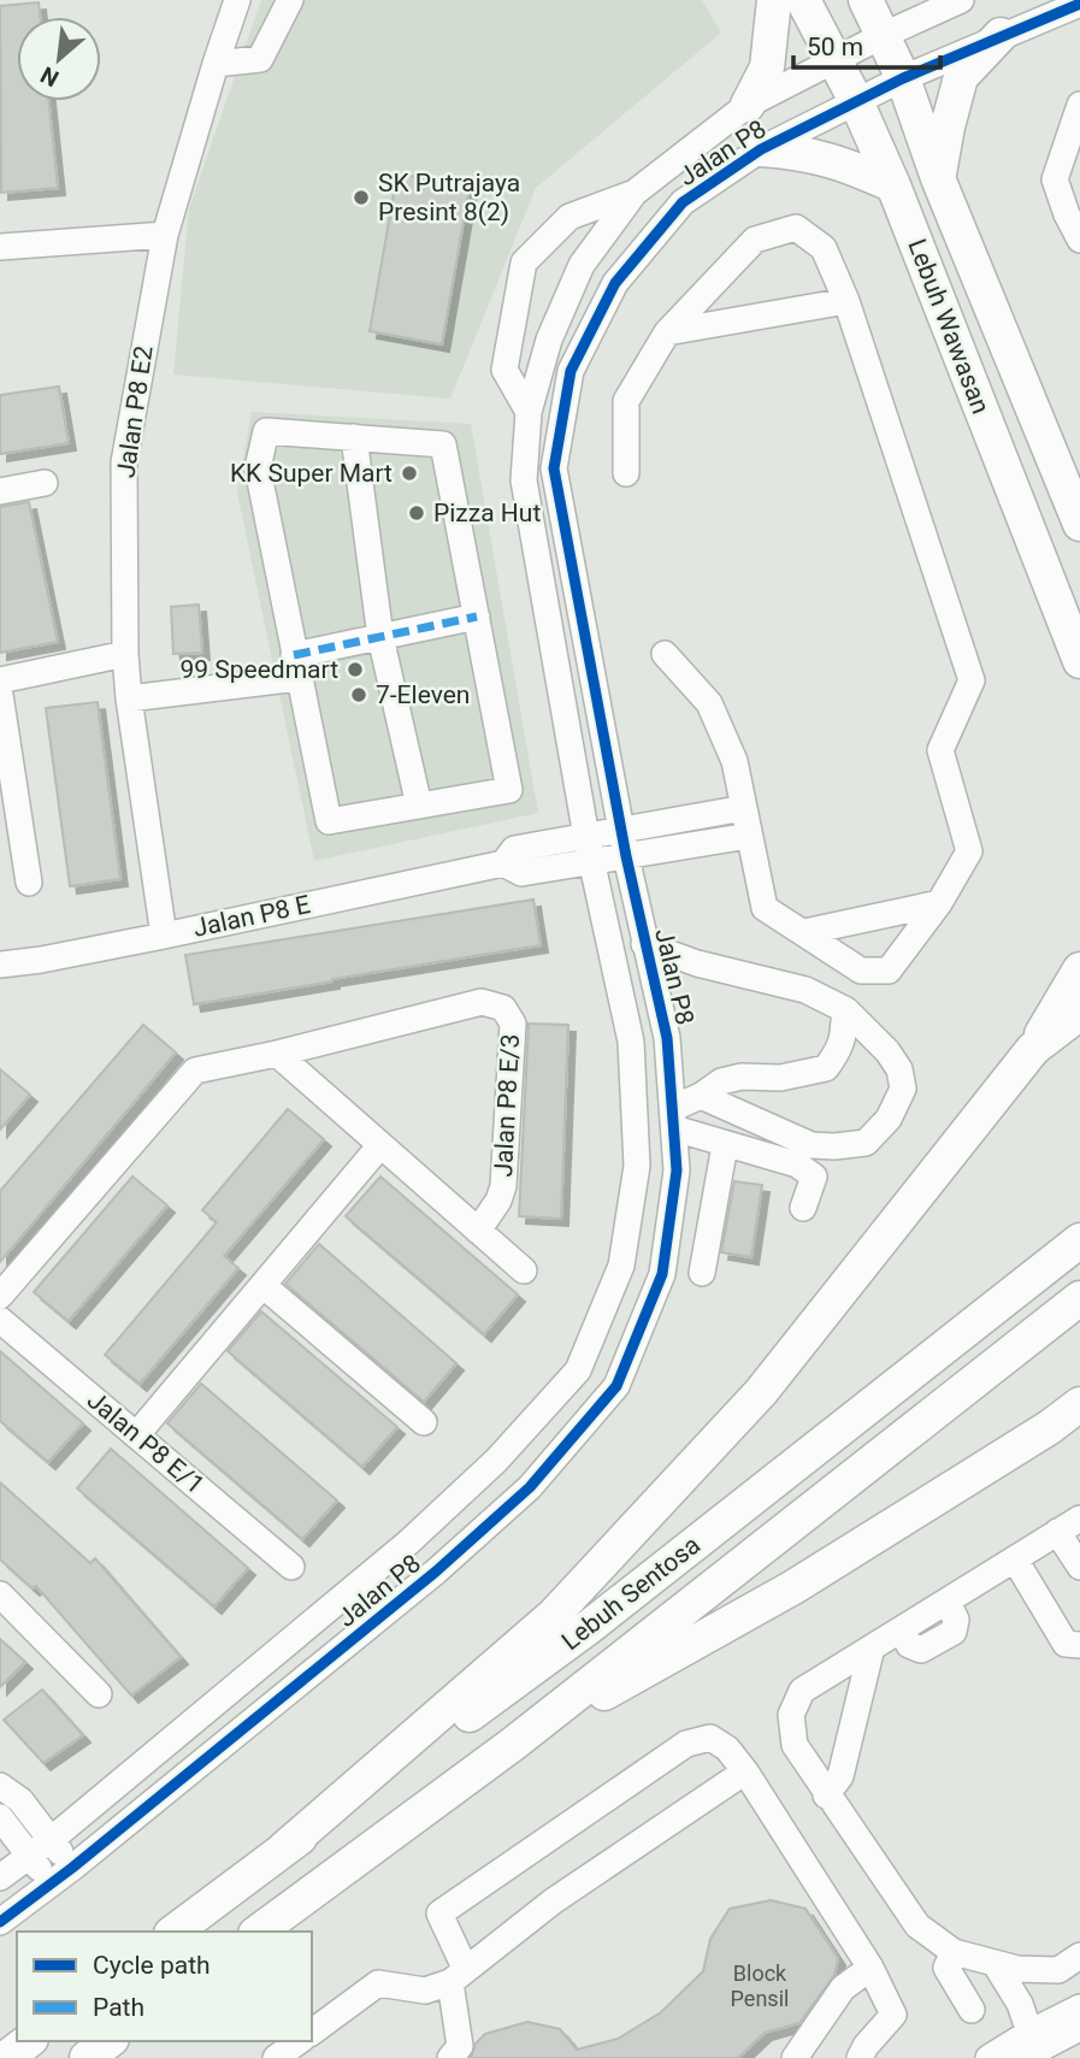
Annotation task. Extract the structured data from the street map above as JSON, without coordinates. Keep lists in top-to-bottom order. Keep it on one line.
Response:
{"streets":{"main road":["Lebuh Wawasan","Lebuh Sentosa"],"street":["Jalan P8","Jalan P8 E2","Jalan P8 E","Jalan P8 E/3","Jalan P8 E/1"]},"crossings":[["Jalan P8","Lebuh Wawasan"],["Jalan P8","Jalan P8 E"],["Jalan P8 E2","Jalan P8 E"]],"places":["SK Putrajaya Presint 8(2)","KK Super Mart","Pizza Hut","99 Speedmart","7-Eleven"],"house_numbers":["Block Pensil"],"legend":["Cycle path","Path"],"scale_bar":"50 m","north":"bottom left"}
